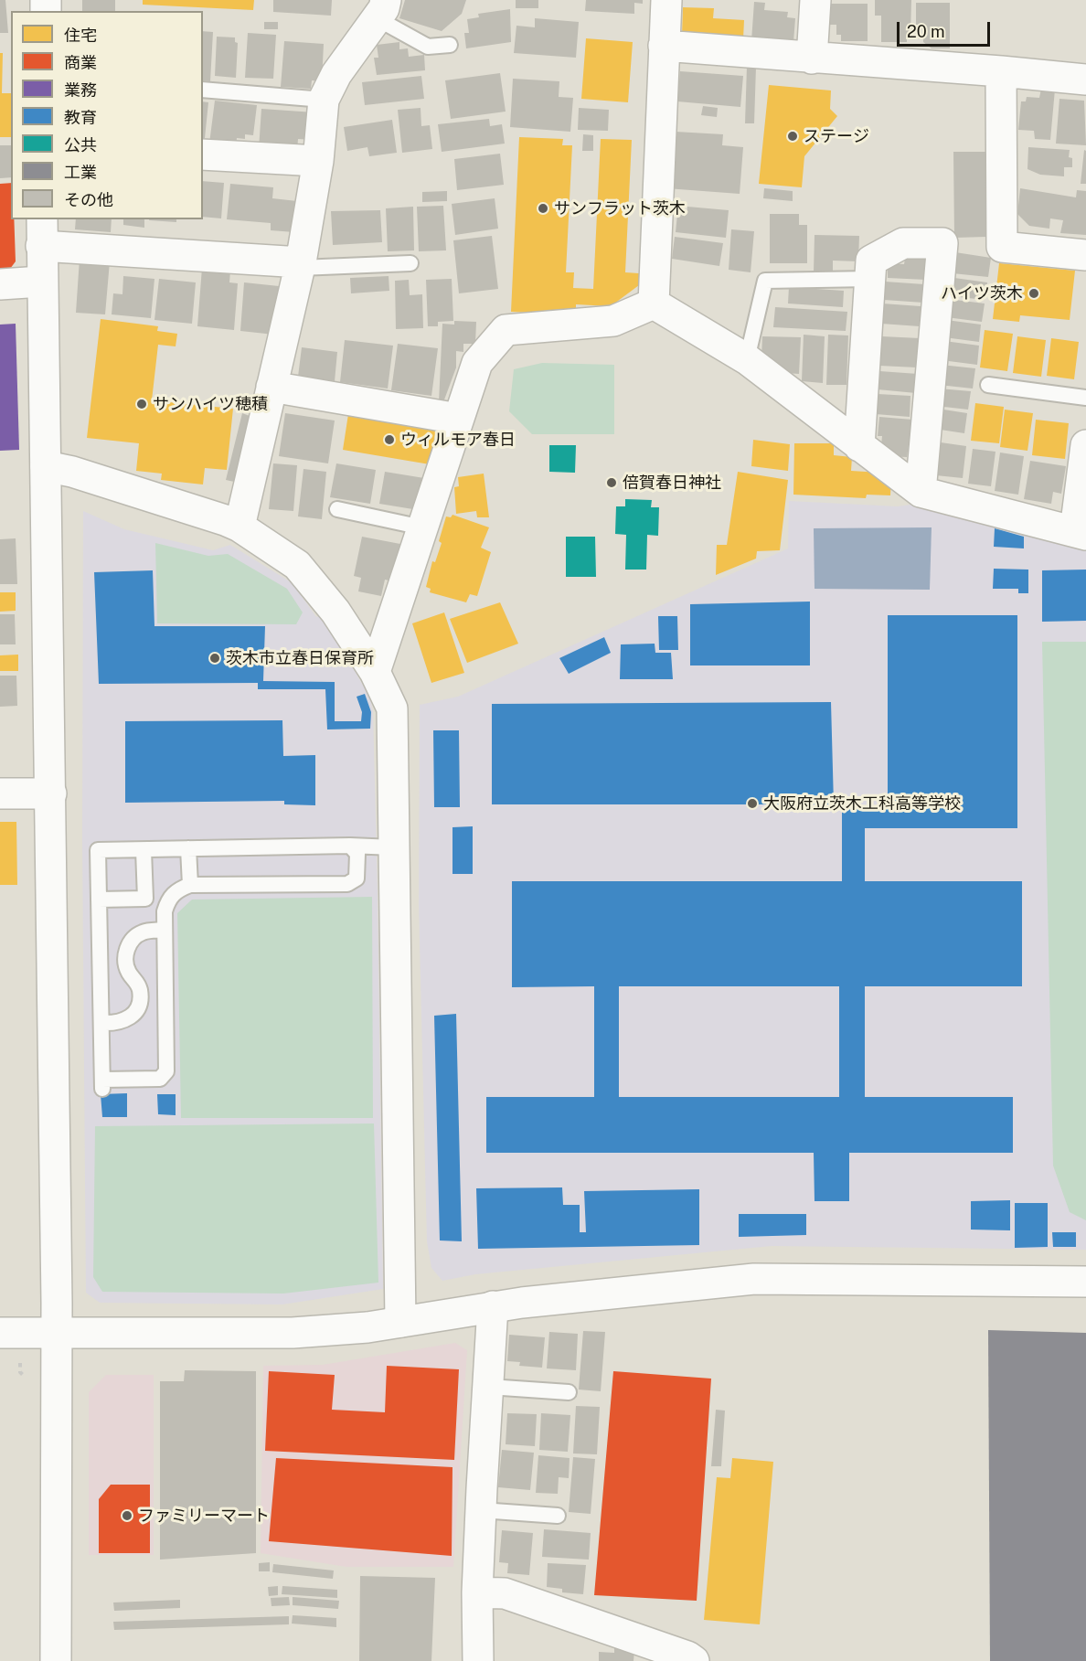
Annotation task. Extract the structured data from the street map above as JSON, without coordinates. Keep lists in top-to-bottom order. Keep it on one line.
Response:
{"places":["ステージ","サンフラット茨木","ハイツ茨木","サンハイツ穂積","ウィルモア春日","倍賀春日神社","茨木市立春日保育所","大阪府立茨木工科高等学校","ファミリーマート"],"legend":["住宅","商業","業務","教育","公共","工業","その他"],"scale_bar":"20 m"}
